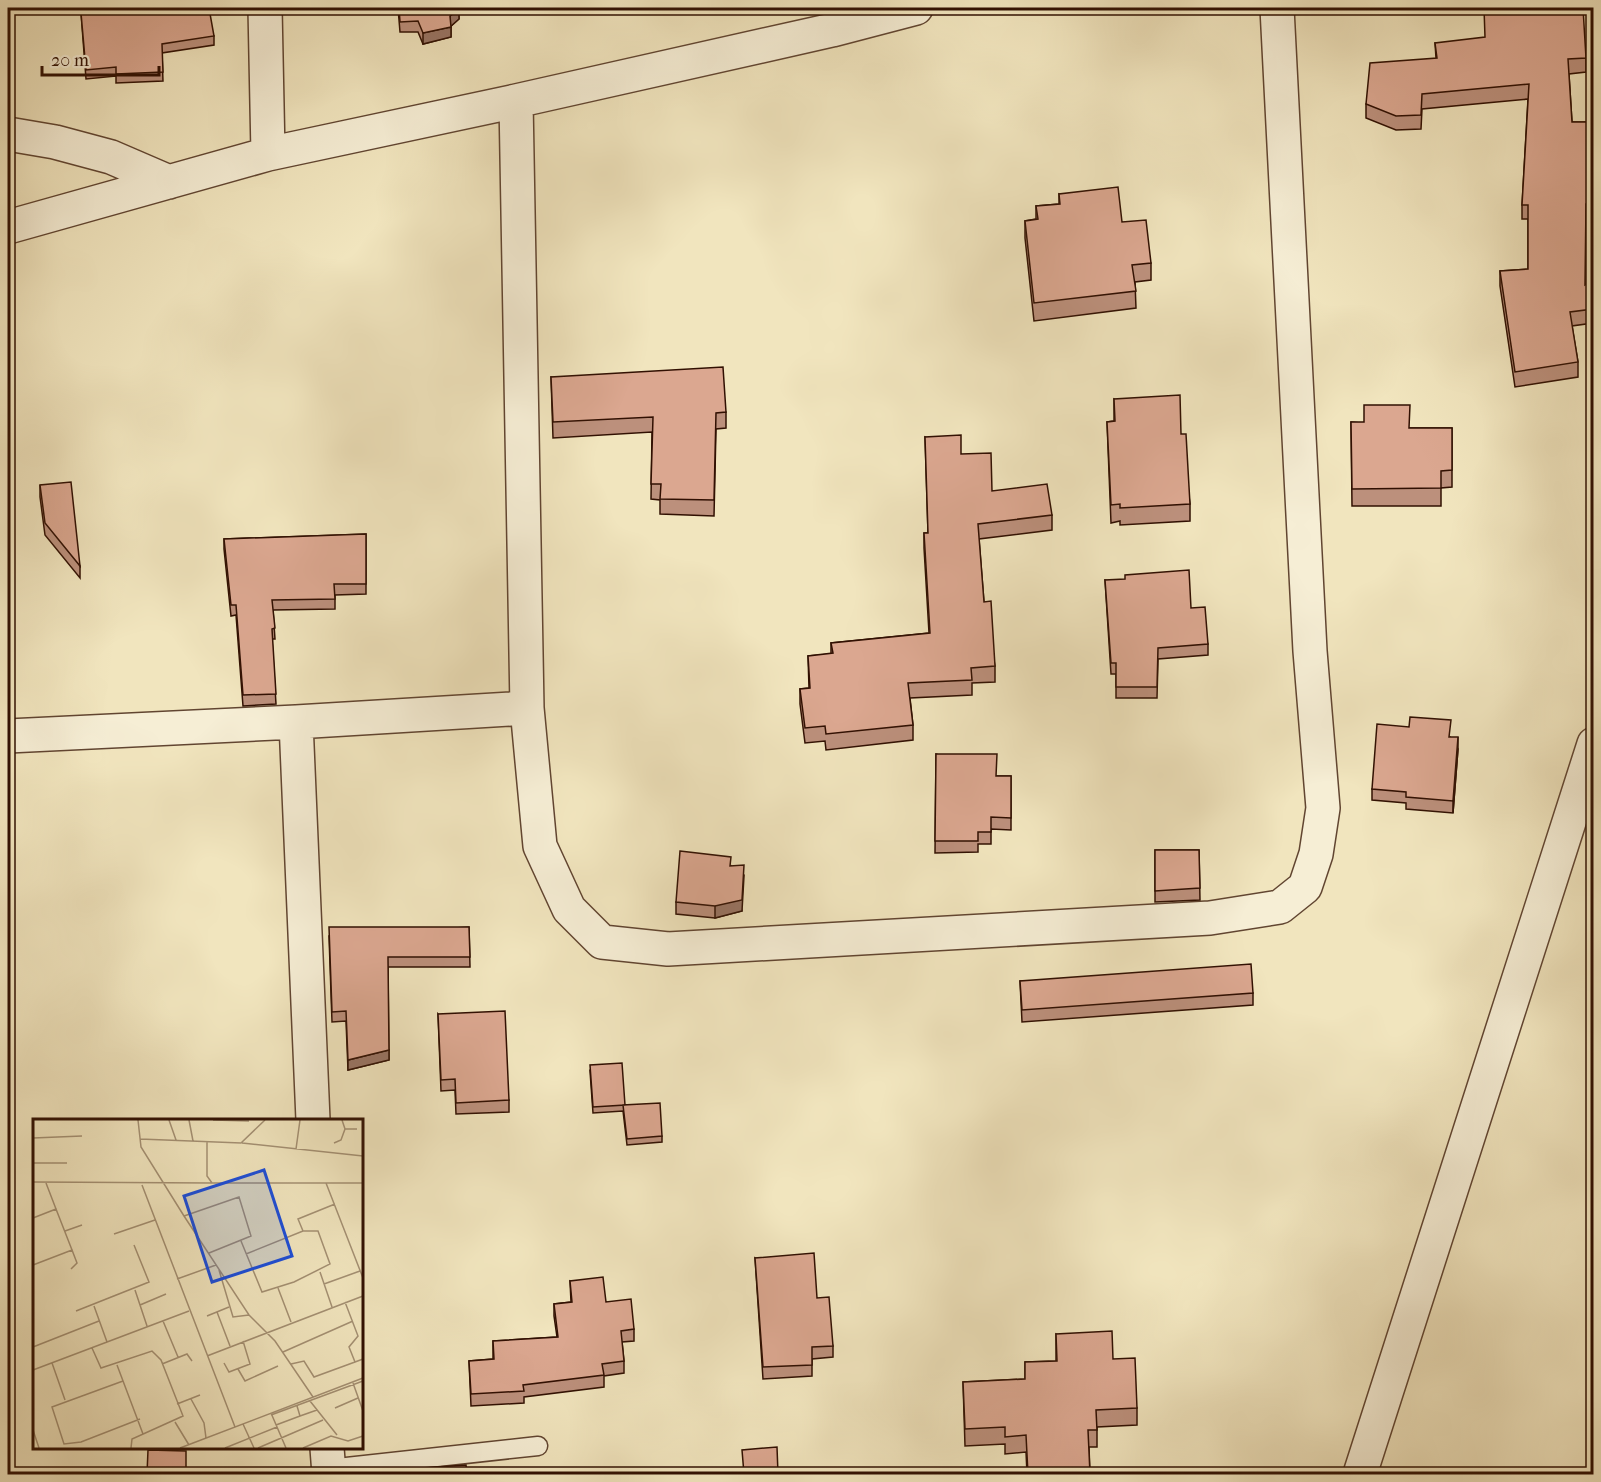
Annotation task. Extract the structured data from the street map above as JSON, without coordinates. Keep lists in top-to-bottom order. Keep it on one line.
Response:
{"scale_bar":"20 m"}
